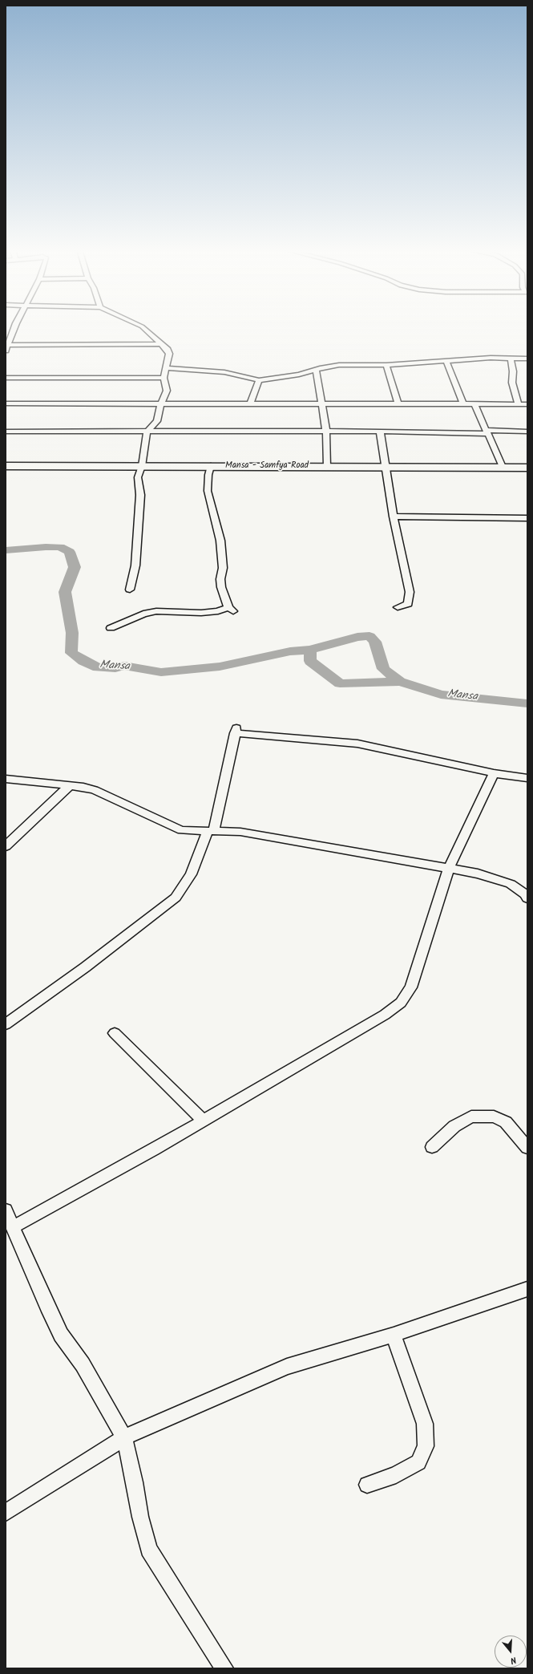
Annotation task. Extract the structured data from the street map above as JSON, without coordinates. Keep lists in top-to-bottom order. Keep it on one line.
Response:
{"streets":{"main road":["Mansa - Samfya Road"]},"water":["Mansa"],"north":"bottom"}
